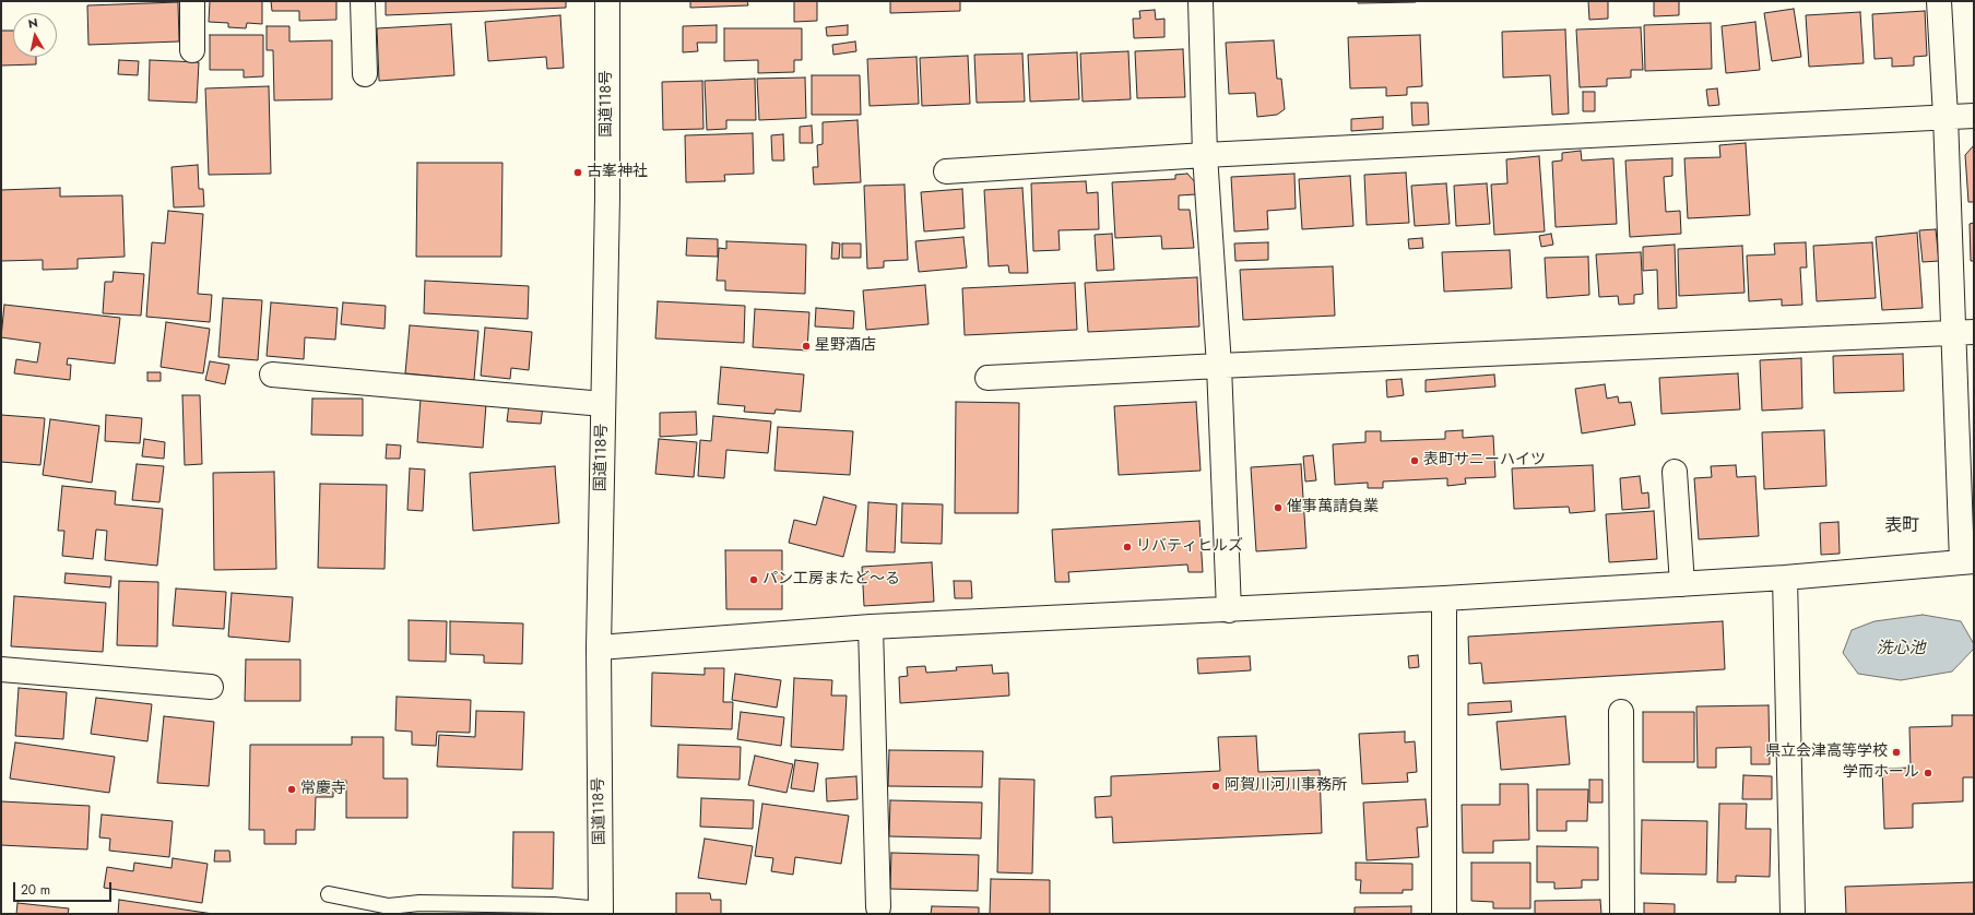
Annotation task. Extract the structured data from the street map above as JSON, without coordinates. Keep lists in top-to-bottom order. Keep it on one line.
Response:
{"streets":{"main road":["国道118号"]},"districts":["表町"],"water":["洗心池"],"places":["古峯神社","星野酒店","表町サニーハイツ","催事萬請負業","リバティヒルズ","パン工房またど～る","県立会津高等学校","学而ホール","阿賀川河川事務所","常慶寺"],"scale_bar":"20 m","north":"top"}
